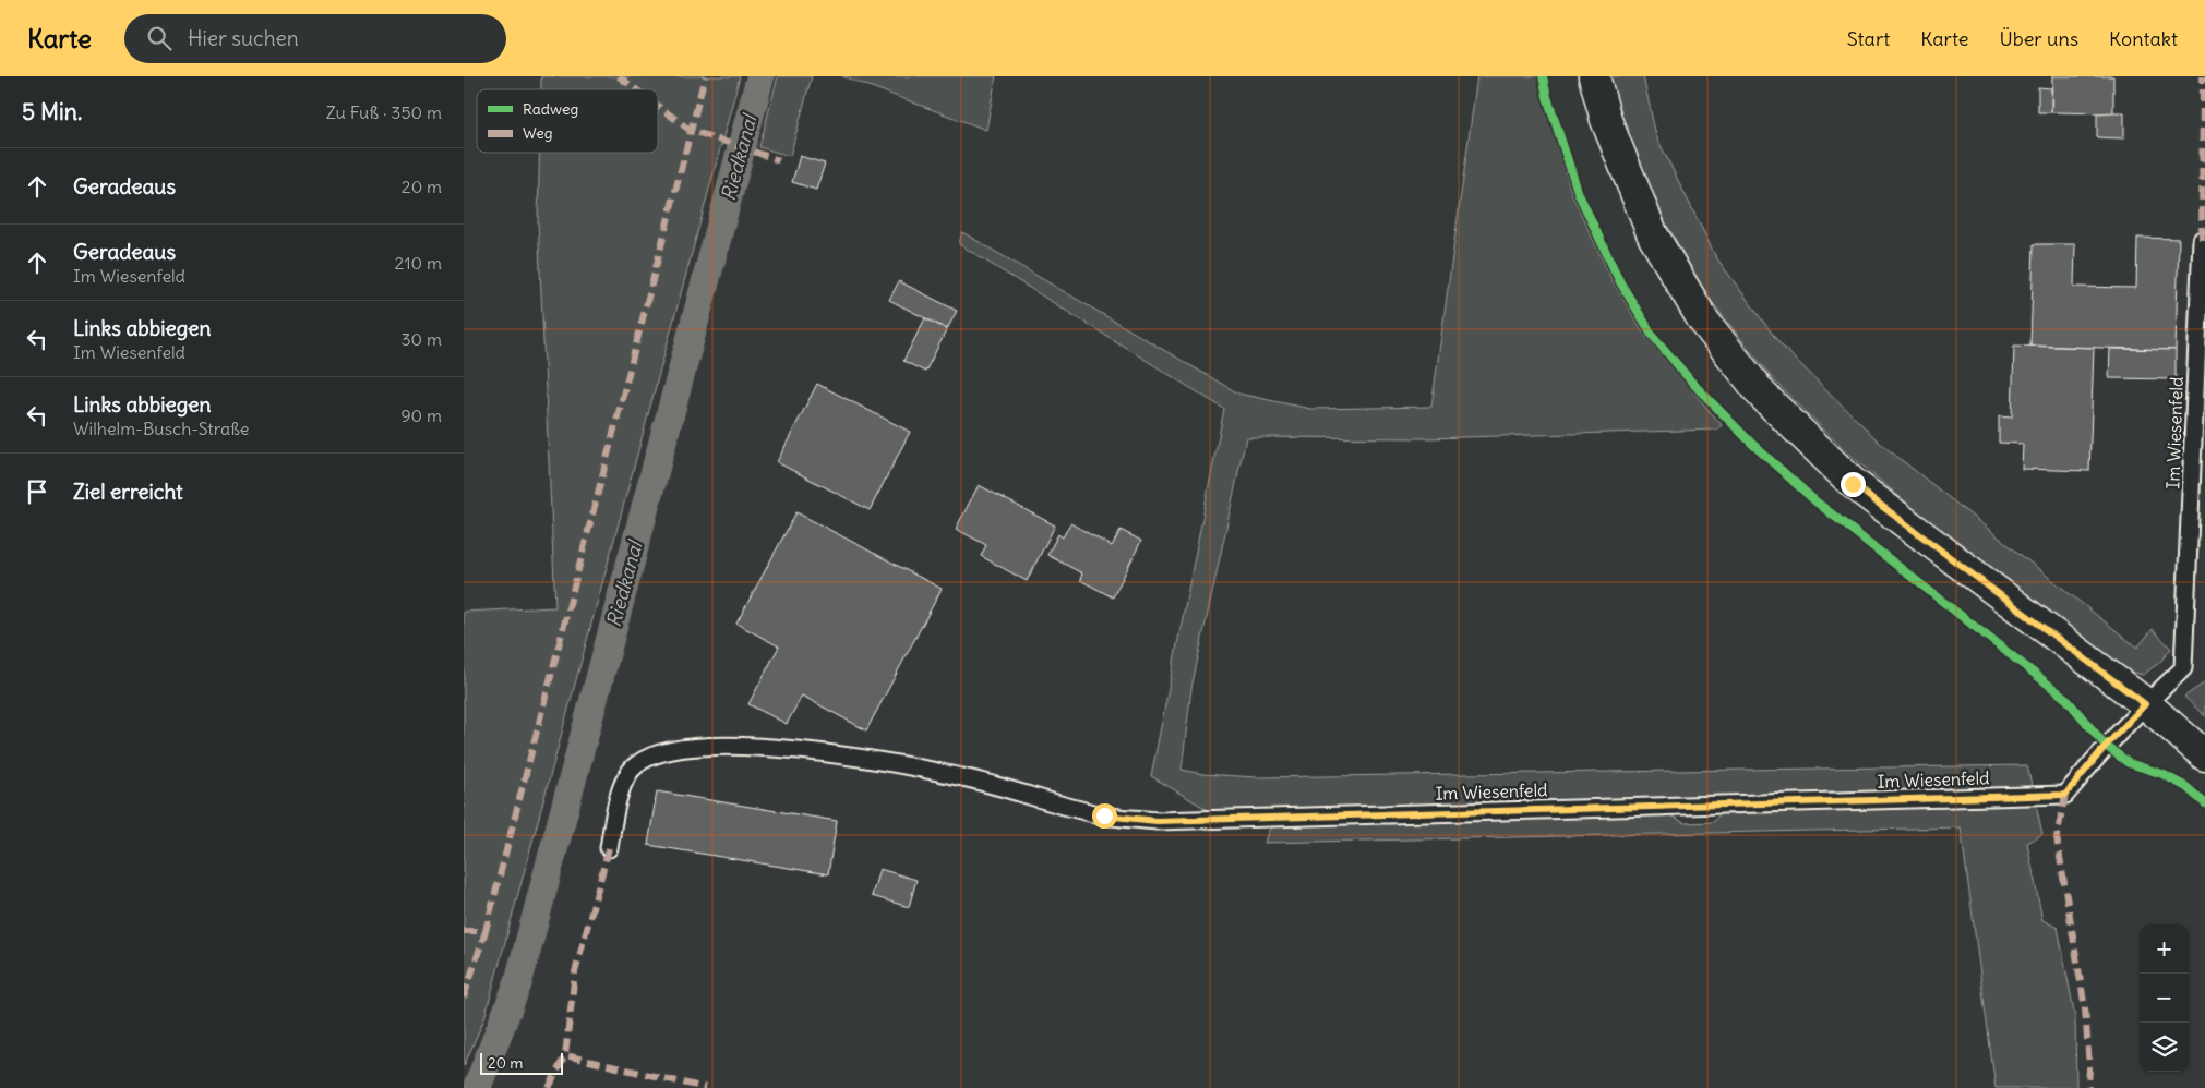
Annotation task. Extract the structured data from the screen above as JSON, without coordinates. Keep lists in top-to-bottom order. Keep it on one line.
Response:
{"streets":{"lane":["Im Wiesenfeld"]},"water":["Riedkanal"],"legend":["Radweg","Weg"],"scale_bar":"20 m","page":{"header":"Karte","search":"Hier suchen","nav":["Start","Karte","Über uns","Kontakt"],"heading":["5 Min.","Zu Fuß · 350 m"],"list":[["Geradeaus","20 m"],["Geradeaus","Im Wiesenfeld","210 m"],["Links abbiegen","Im Wiesenfeld","30 m"],["Links abbiegen","Wilhelm-Busch-Straße","90 m"],"Ziel erreicht"],"map_buttons":["+","−"],"scale":"20 m"}}
